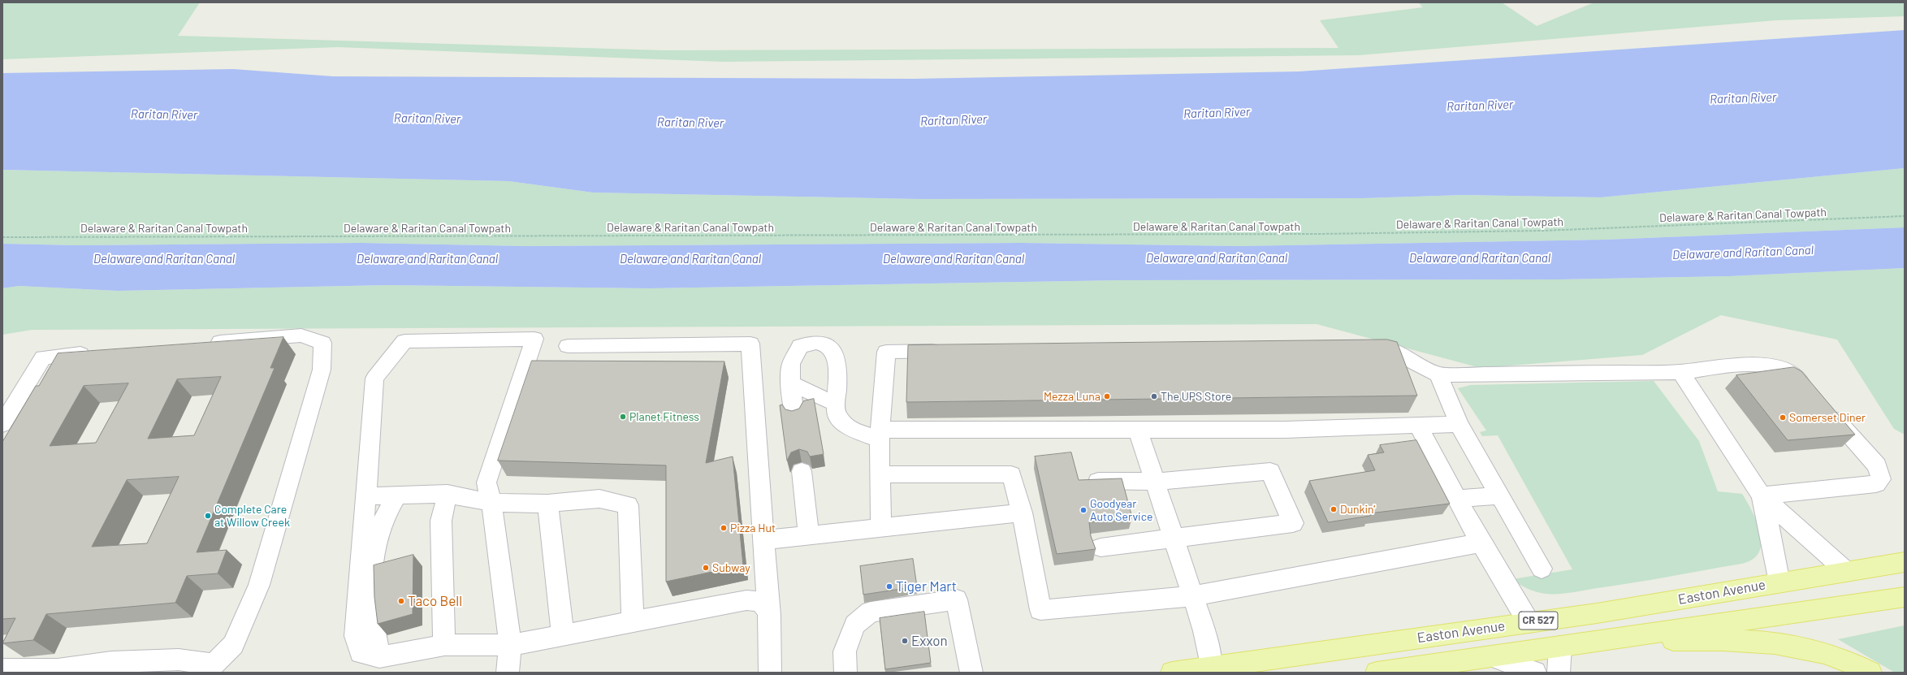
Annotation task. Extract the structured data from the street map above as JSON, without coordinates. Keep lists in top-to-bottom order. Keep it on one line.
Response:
{"streets":{"main road":["Easton Avenue","CR 527"],"path":["Delaware & Raritan Canal Towpath"]},"water":["Raritan River","Delaware and Raritan Canal"],"places":["Mezza Luna","The UPS Store","Planet Fitness","Somerset Diner","Dunkin'","Goodyear Auto Service","Complete Care at Willow Creek","Pizza Hut","Subway","Tiger Mart","Taco Bell","Exxon"]}
